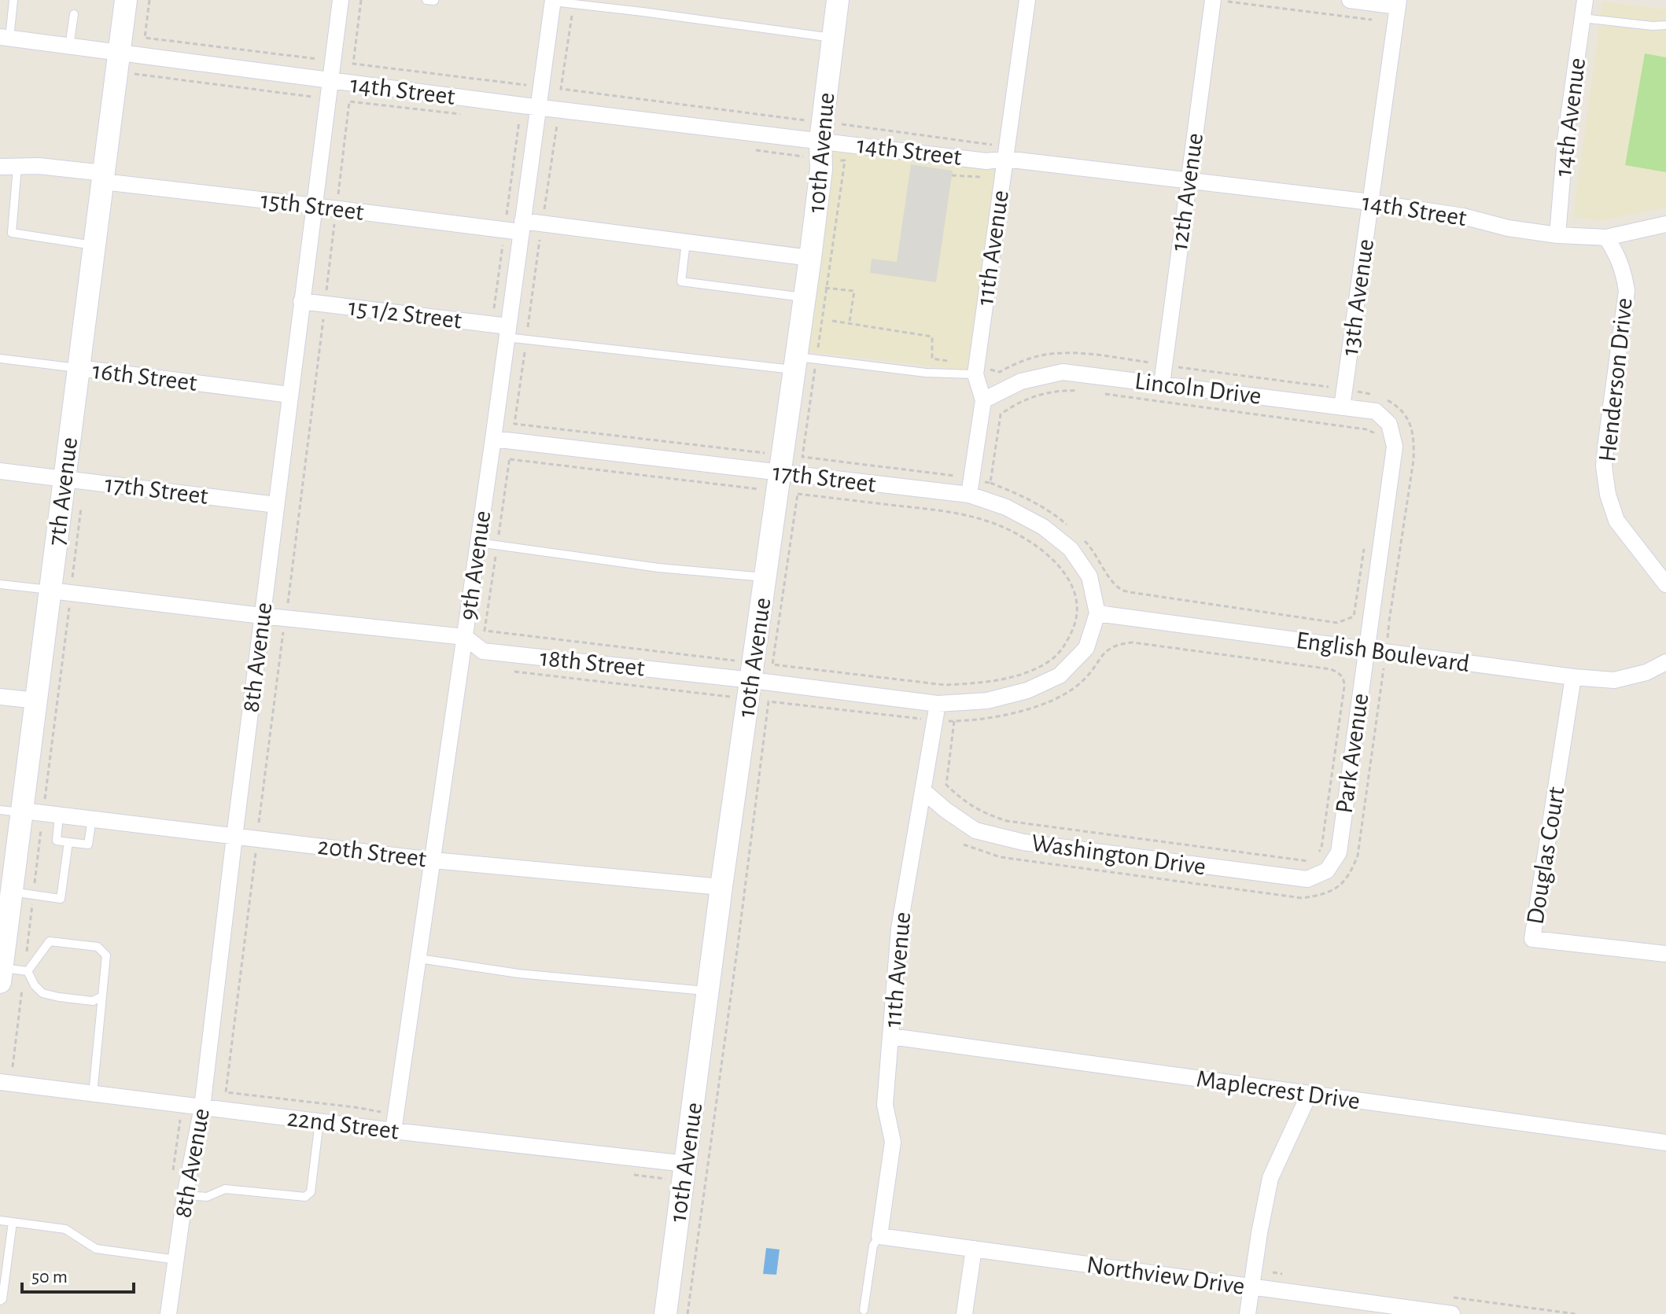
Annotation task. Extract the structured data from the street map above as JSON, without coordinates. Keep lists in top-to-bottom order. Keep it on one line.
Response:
{"streets":{"street":["14th Street","14th Avenue","10th Avenue","12th Avenue","15th Street","11th Avenue","13th Avenue","15 1/2 Street","16th Street","Henderson Drive","Lincoln Drive","17th Street","7th Avenue","9th Avenue","English Boulevard","8th Avenue","18th Street","Park Avenue","20th Street","Washington Drive","Douglas Court","Maplecrest Drive","22nd Street","Northview Drive"]},"crossings":[["14th Street","14th Avenue"],["14th Street","10th Avenue"],["14th Street","12th Avenue"],["14th Street","11th Avenue"],["14th Street","13th Avenue"],["14th Street","Henderson Drive"],["14th Street","7th Avenue"],["14th Street","9th Avenue"],["14th Street","8th Avenue"],["10th Avenue","15th Street"],["10th Avenue","17th Street"],["10th Avenue","18th Street"],["10th Avenue","20th Street"],["10th Avenue","22nd Street"],["12th Avenue","Lincoln Drive"],["15th Street","7th Avenue"],["15th Street","9th Avenue"],["15th Street","8th Avenue"],["11th Avenue","Lincoln Drive"],["11th Avenue","17th Street"],["11th Avenue","18th Street"],["11th Avenue","Washington Drive"],["11th Avenue","Maplecrest Drive"],["11th Avenue","Northview Drive"],["13th Avenue","Lincoln Drive"],["15 1/2 Street","9th Avenue"],["15 1/2 Street","8th Avenue"],["16th Street","7th Avenue"],["16th Street","8th Avenue"],["Lincoln Drive","Park Avenue"],["17th Street","7th Avenue"],["17th Street","9th Avenue"],["17th Street","English Boulevard"],["17th Street","8th Avenue"],["17th Street","18th Street"],["7th Avenue","18th Street"],["7th Avenue","20th Street"],["9th Avenue","18th Street"],["9th Avenue","20th Street"],["9th Avenue","22nd Street"],["English Boulevard","18th Street"],["English Boulevard","Park Avenue"],["English Boulevard","Douglas Court"],["8th Avenue","18th Street"],["8th Avenue","20th Street"],["8th Avenue","22nd Street"],["Park Avenue","Washington Drive"]],"scale_bar":"50 m"}
